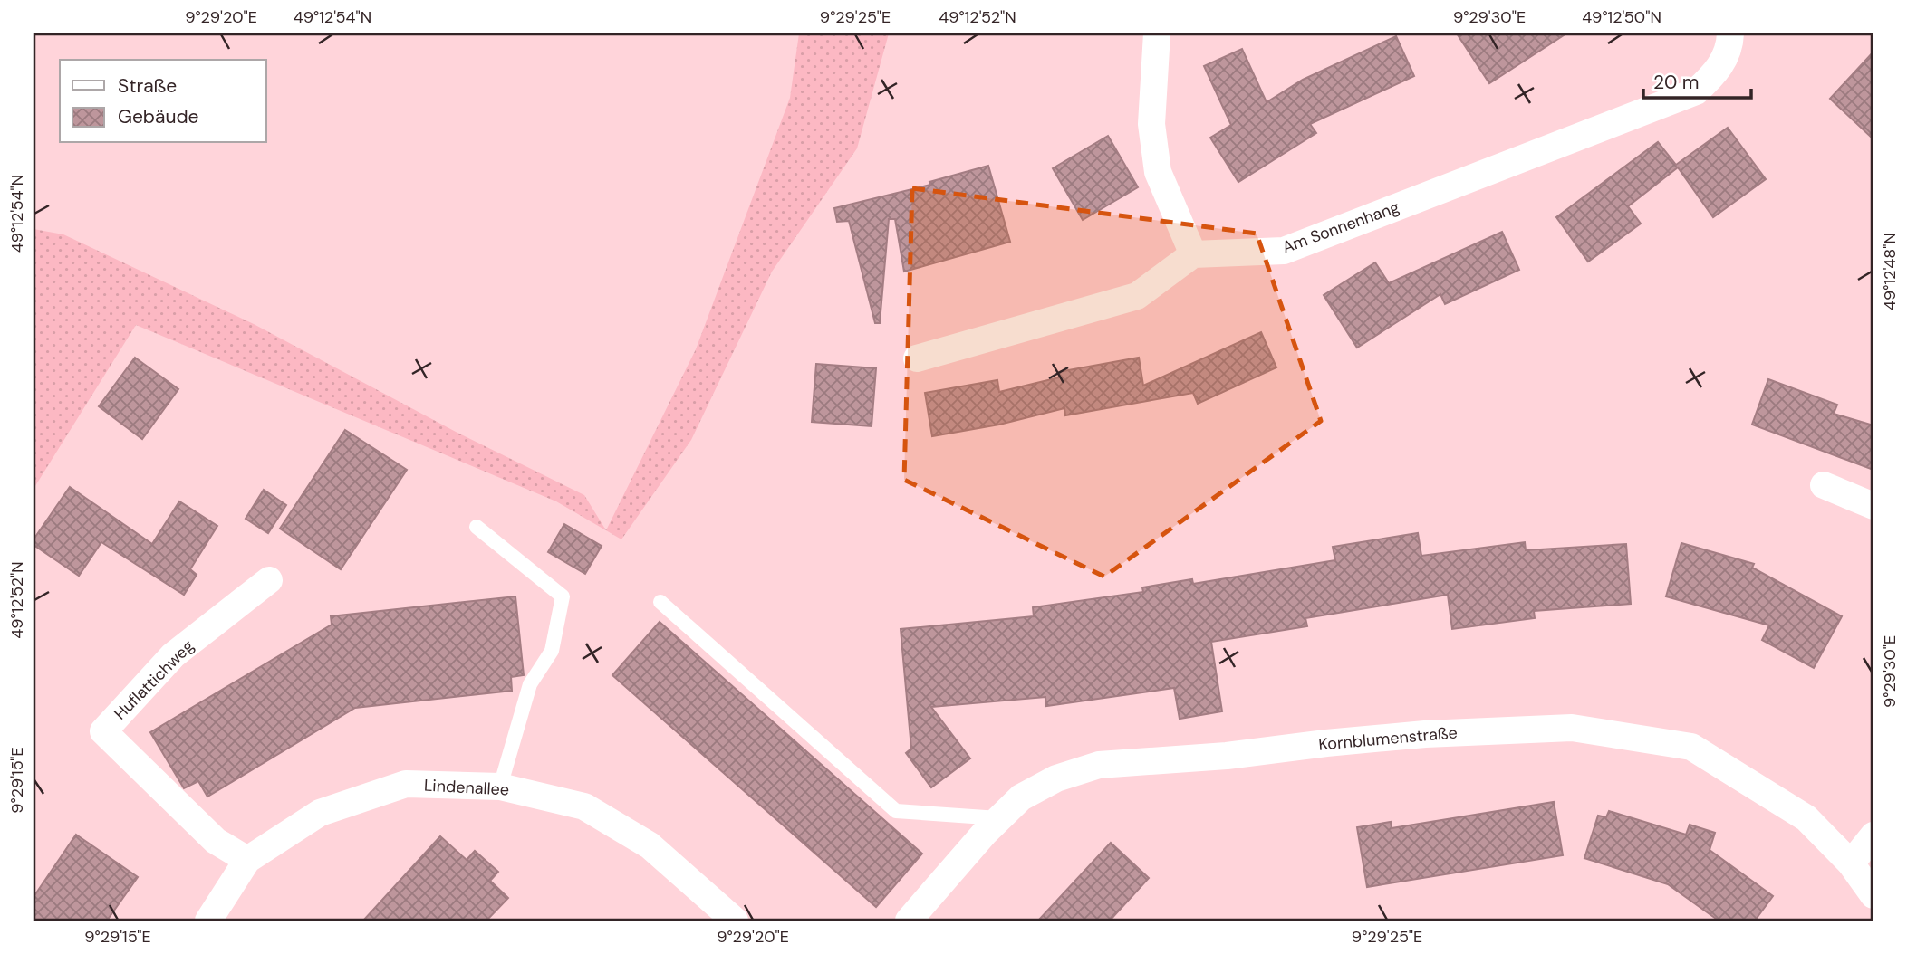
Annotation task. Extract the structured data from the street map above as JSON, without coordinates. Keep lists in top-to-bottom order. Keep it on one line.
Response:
{"streets":{"street":["Am Sonnenhang","Huflattichweg","Kornblumenstraße","Lindenallee"]},"crossings":[["Huflattichweg","Lindenallee"]],"legend":["Straße","Gebäude"],"scale_bar":"20 m","coordinates":["9°29'20\"E","49°12'54\"N","9°29'25\"E","49°12'52\"N","9°29'30\"E","49°12'50\"N","49°12'48\"N","9°29'15\"E"]}
